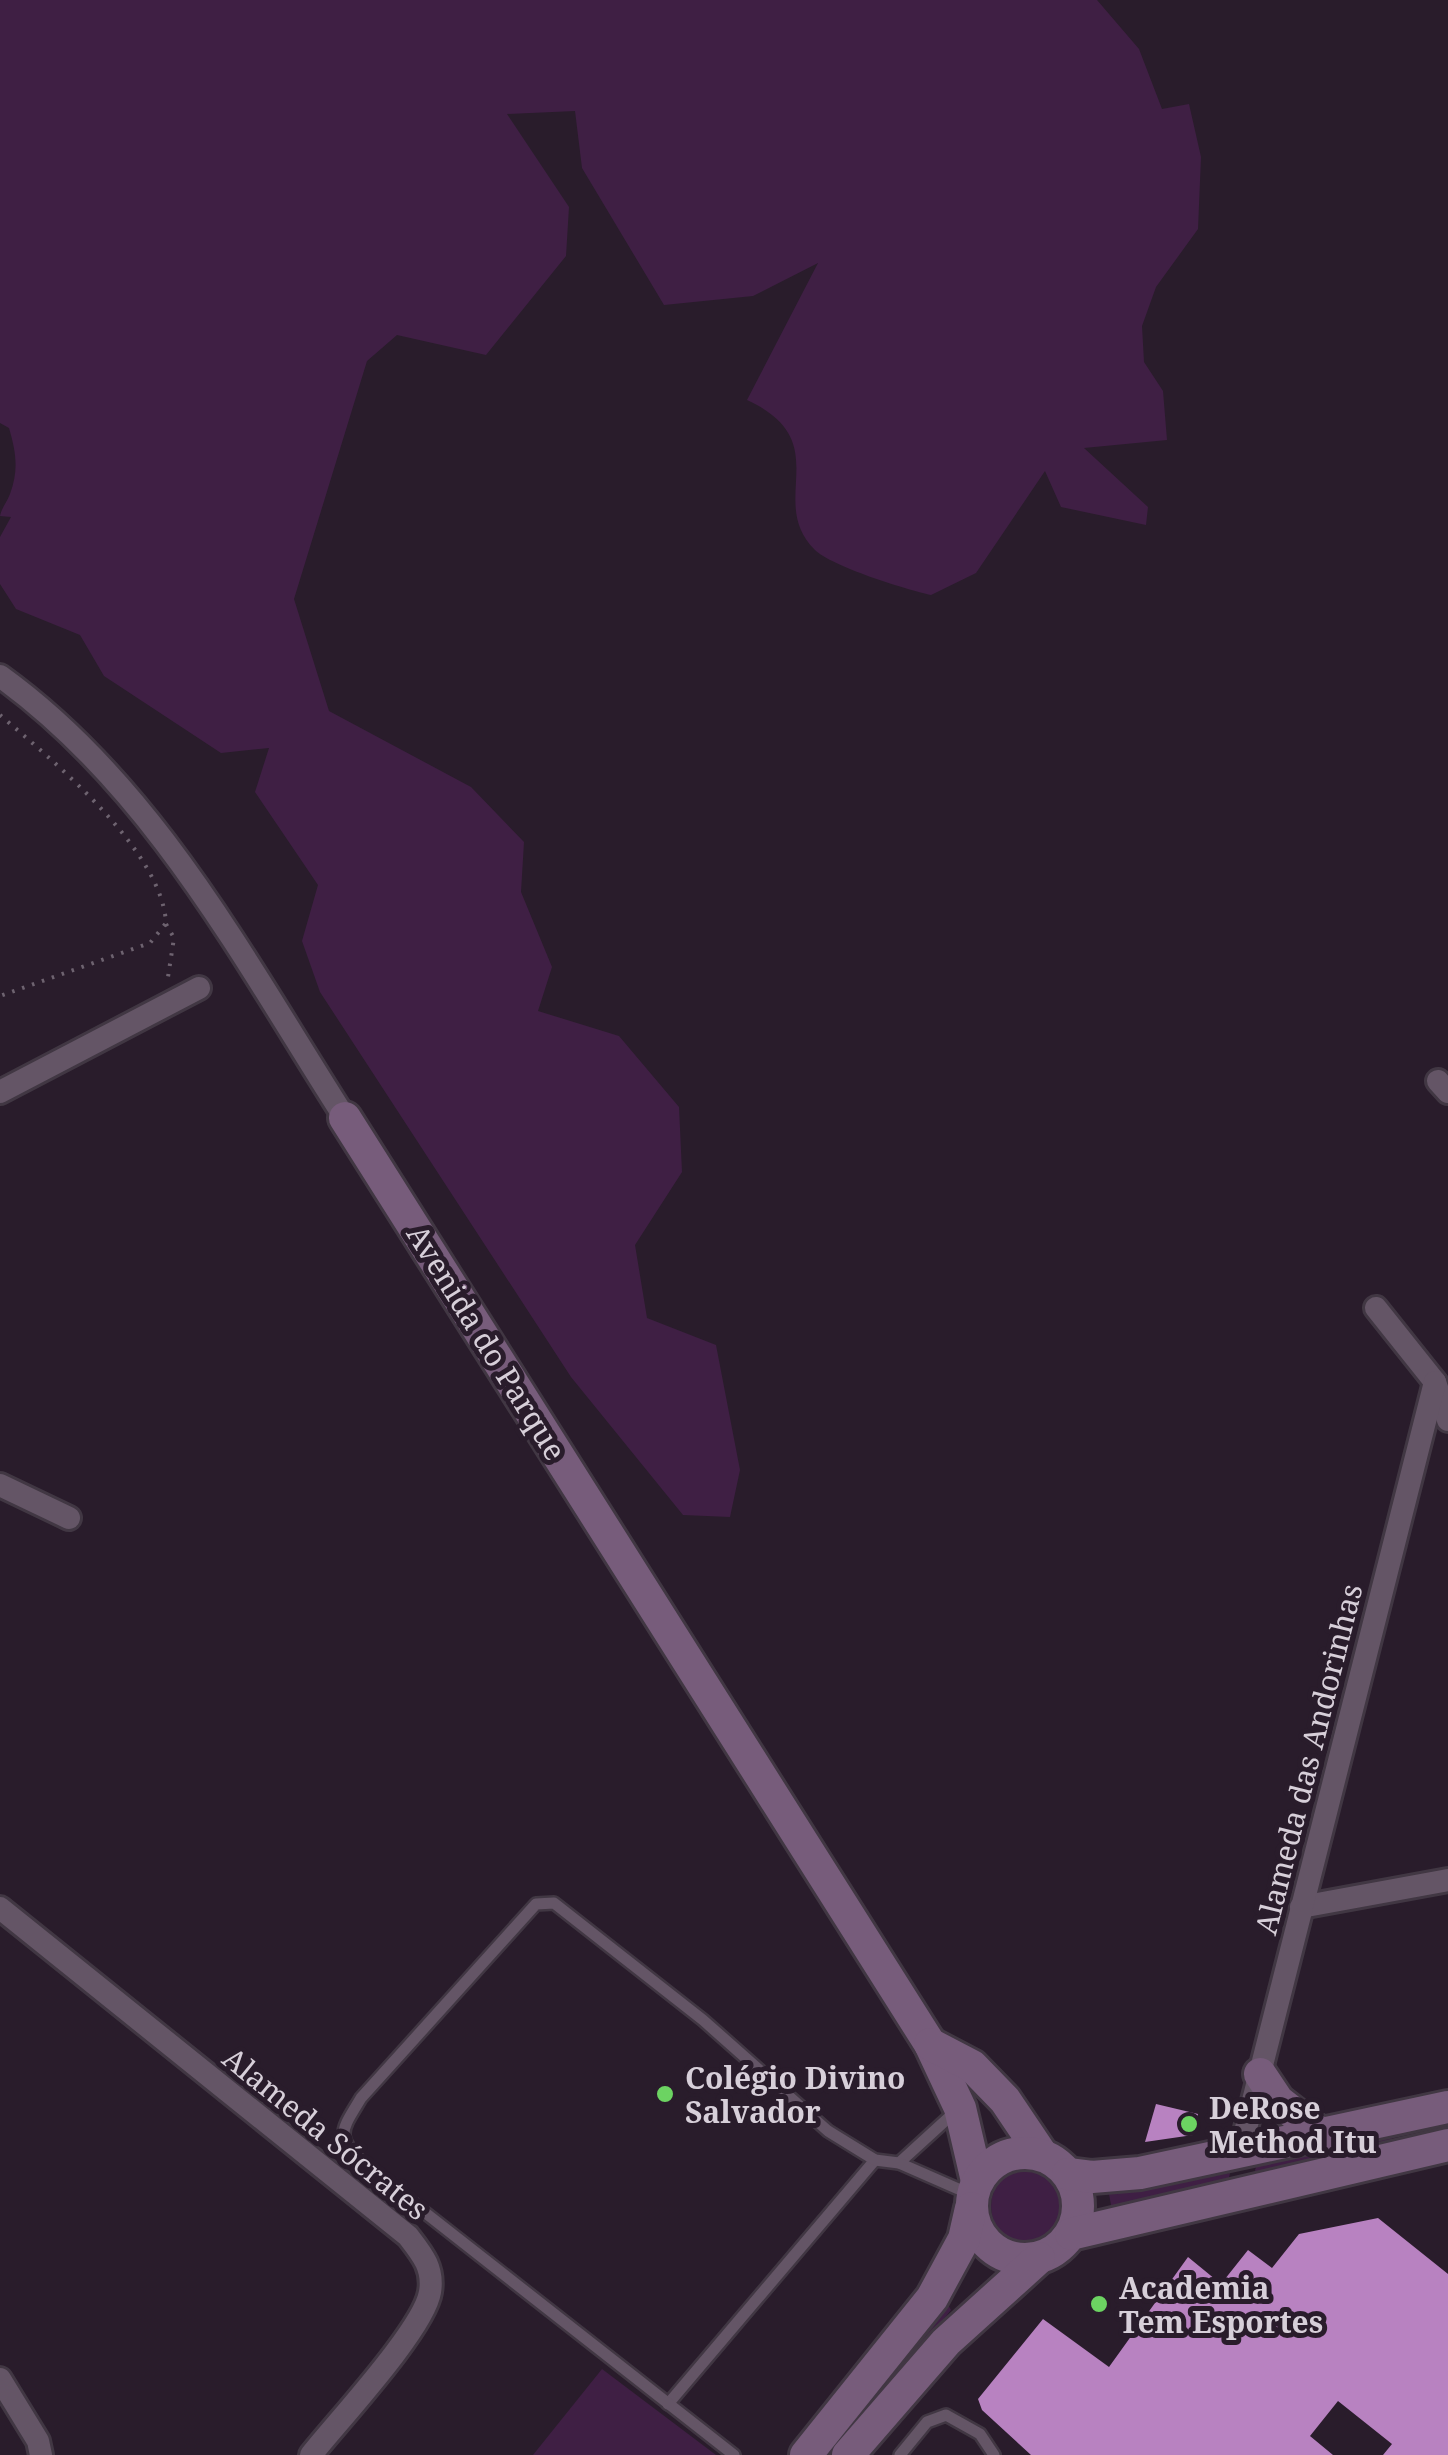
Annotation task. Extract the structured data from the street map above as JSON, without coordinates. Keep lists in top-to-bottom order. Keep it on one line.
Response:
{"streets":{"street":["Avenida do Parque","Alameda das Andorinhas","Alameda Sócrates"]},"places":["Colégio Divino Salvador","DeRose Method Itu","Academia Tem Esportes"]}
